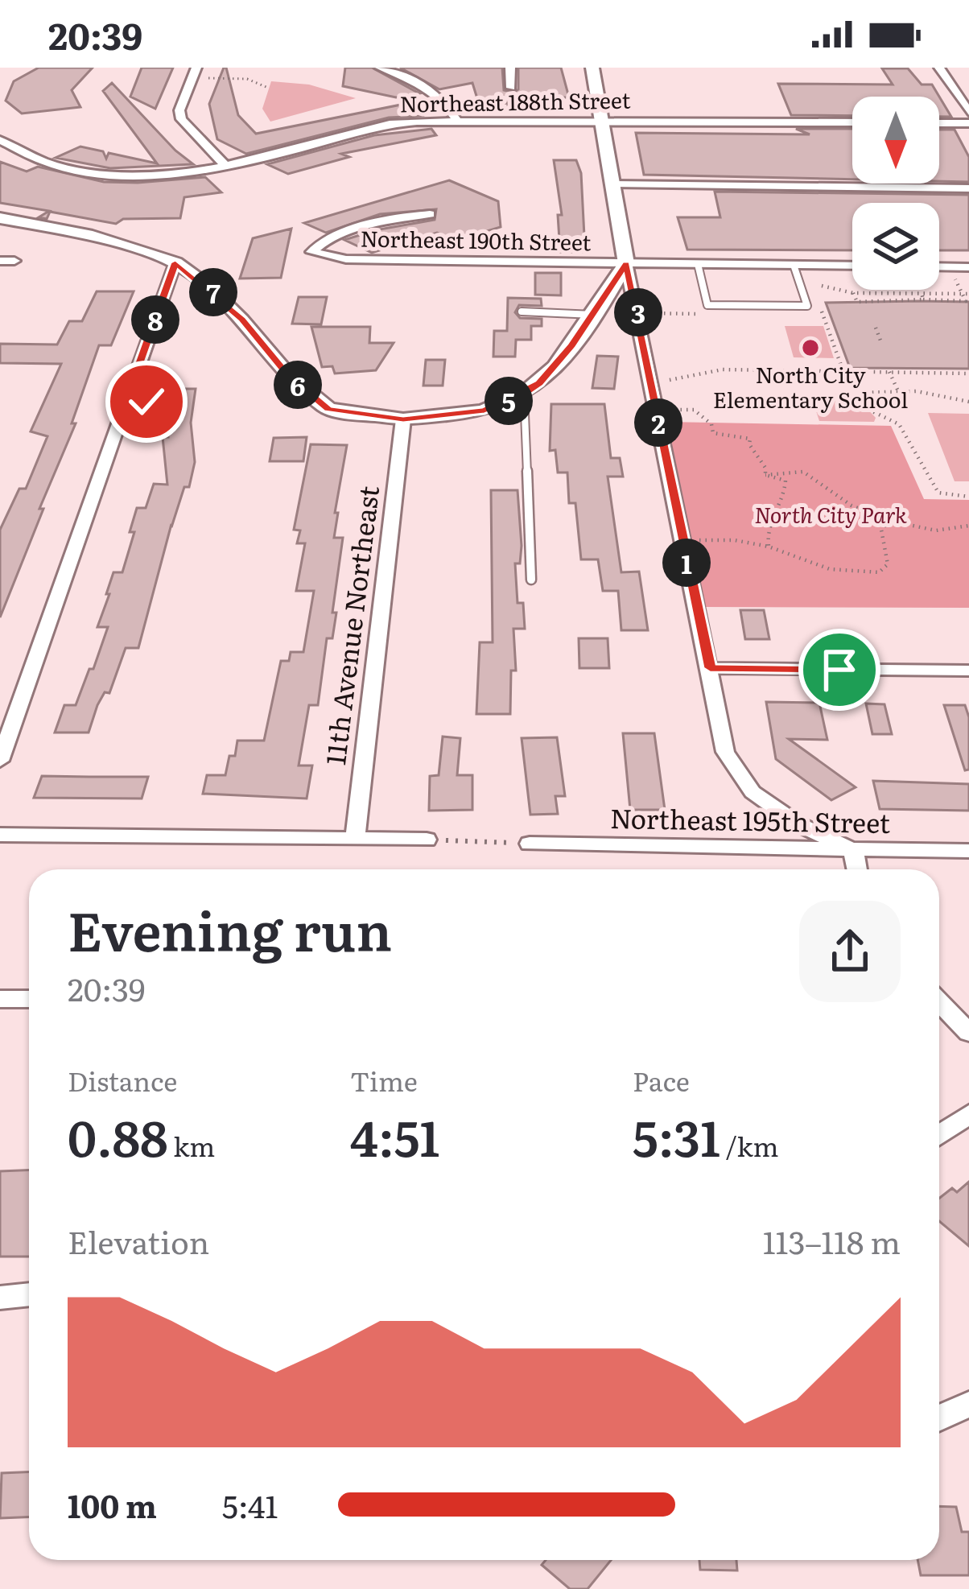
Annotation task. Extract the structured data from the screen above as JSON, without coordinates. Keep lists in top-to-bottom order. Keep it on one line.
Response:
{"streets":{"street":["Northeast 188th Street","Northeast 190th Street","11th Avenue Northeast","Northeast 195th Street"]},"parks":["North City Park"],"places":["North City Elementary School"],"north":"bottom","page":{"status":"20:39","pins":["7","3","8","6","5","2","1"],"heading":["Evening run","20:39"],"stats":[["Distance","0.88 km"],["Time","4:51"],["Pace","5:31 /km"]],"chart":["Elevation","113–118 m"],"list":[{"name":"100 m","note":"5:41"}]}}
